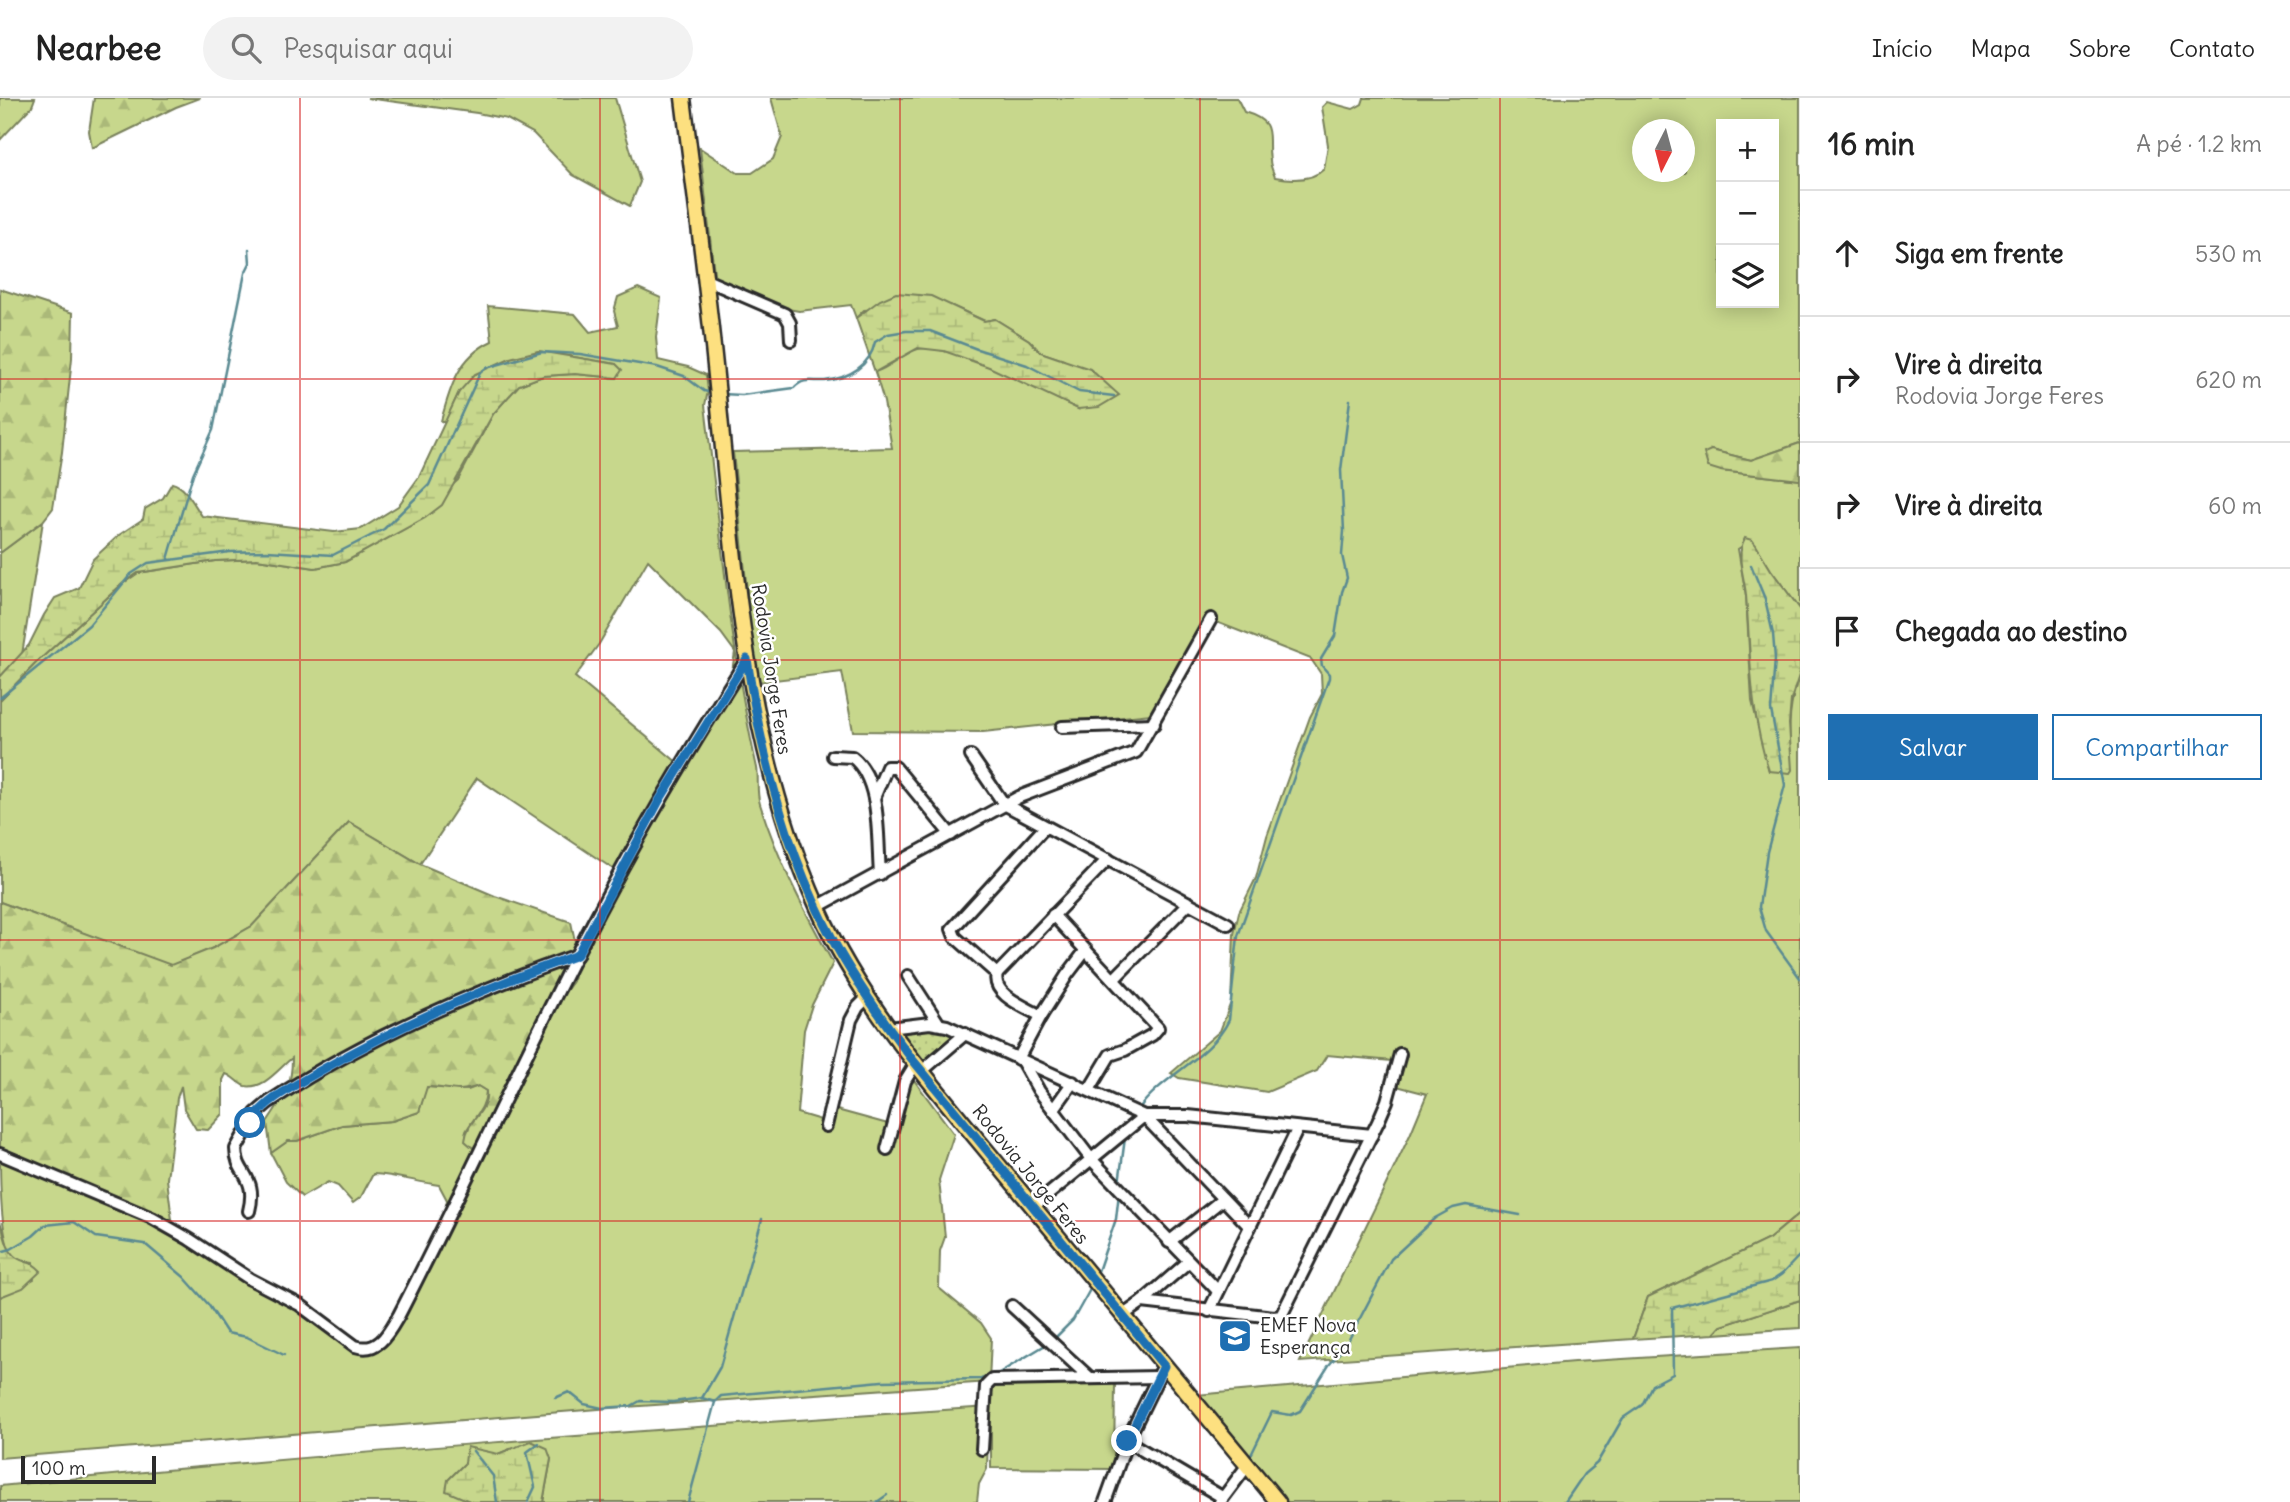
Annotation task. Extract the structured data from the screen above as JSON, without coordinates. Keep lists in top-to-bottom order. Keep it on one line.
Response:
{"streets":{"main road":["Rodovia Jorge Feres"]},"places":{"school or university":["EMEF Nova Esperança"]},"scale_bar":"100 m","north":"bottom","page":{"header":"Nearbee","search":"Pesquisar aqui","nav":["Início","Mapa","Sobre","Contato"],"heading":["16 min","A pé · 1.2 km"],"map_buttons":["+","−"],"list":[["Siga em frente","530 m"],["Vire à direita","Rodovia Jorge Feres","620 m"],["Vire à direita","60 m"],"Chegada ao destino"],"buttons":["Salvar","Compartilhar"],"scale":"100 m"}}
